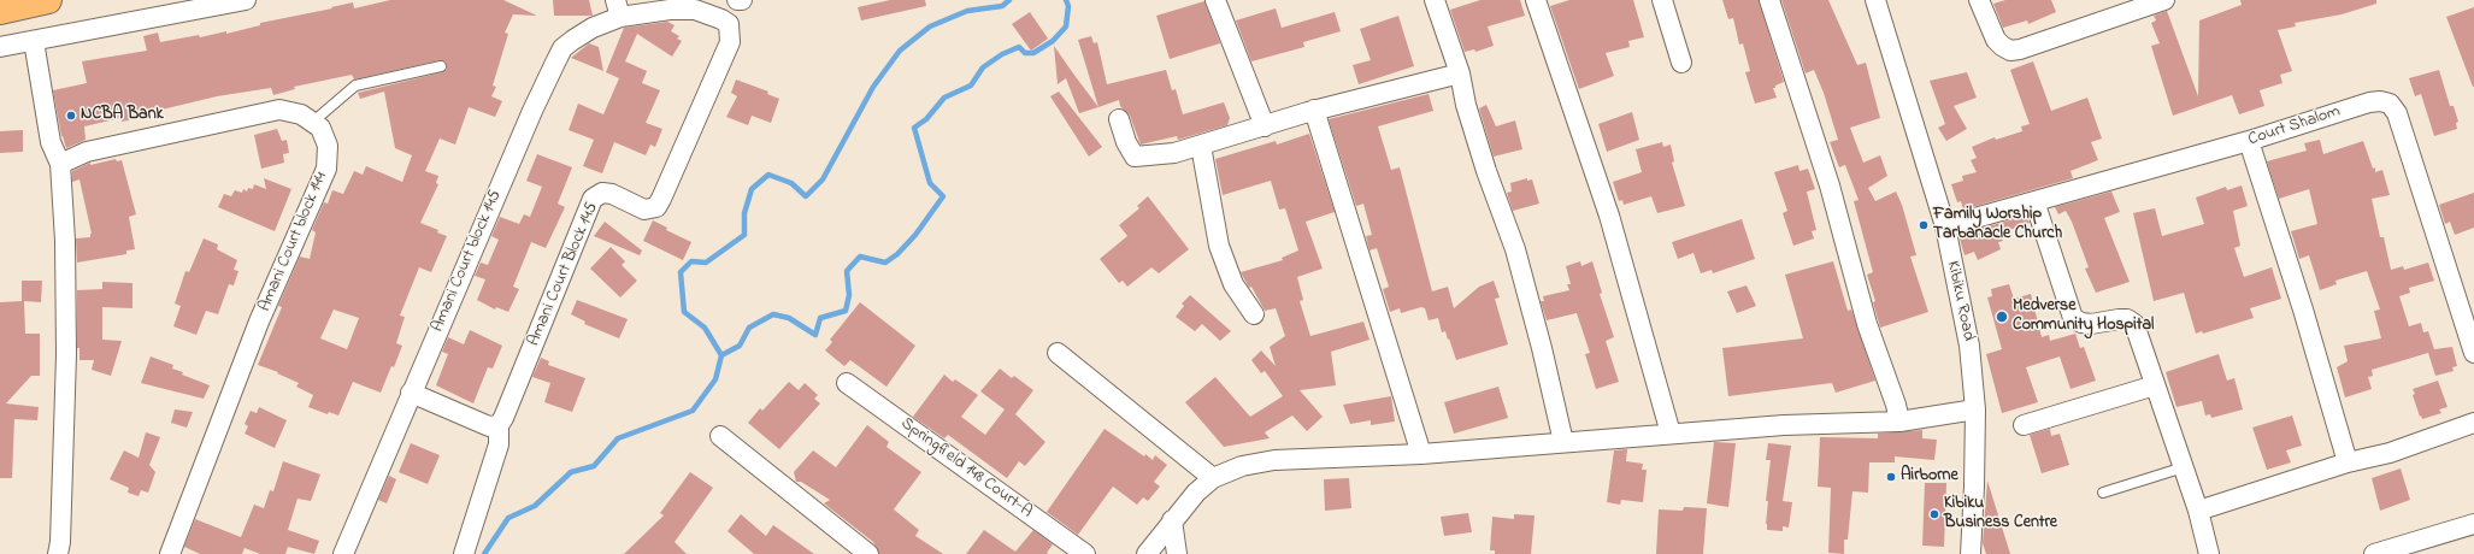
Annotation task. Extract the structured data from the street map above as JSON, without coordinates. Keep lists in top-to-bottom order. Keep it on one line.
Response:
{"streets":{"street":["Court Shalom","Amani Court block 144","Amani Court block 145","Amani Court Block 145","Kibiku Road","Springfield 148 Court-A"]},"crossings":[["Court Shalom","Kibiku Road"],["Amani Court block 145","Amani Court Block 145"]],"places":["NCBA Bank","Family Worship Tarbanacle Church","Medverse Community Hospital","Airborne","Kibiku Business Centre"]}
